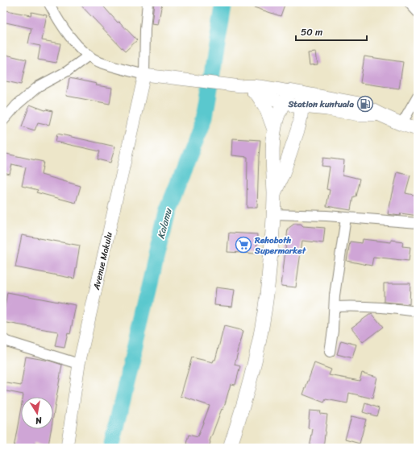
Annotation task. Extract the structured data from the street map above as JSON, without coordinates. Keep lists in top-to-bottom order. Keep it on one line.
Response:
{"streets":{"main road":["Avenue Makulu"]},"water":["Kalamu"],"places":{"fuel station":["Station kuntuala"],"supermarket":["Rehoboth Supermarket"]},"scale_bar":"50 m","north":"bottom"}
